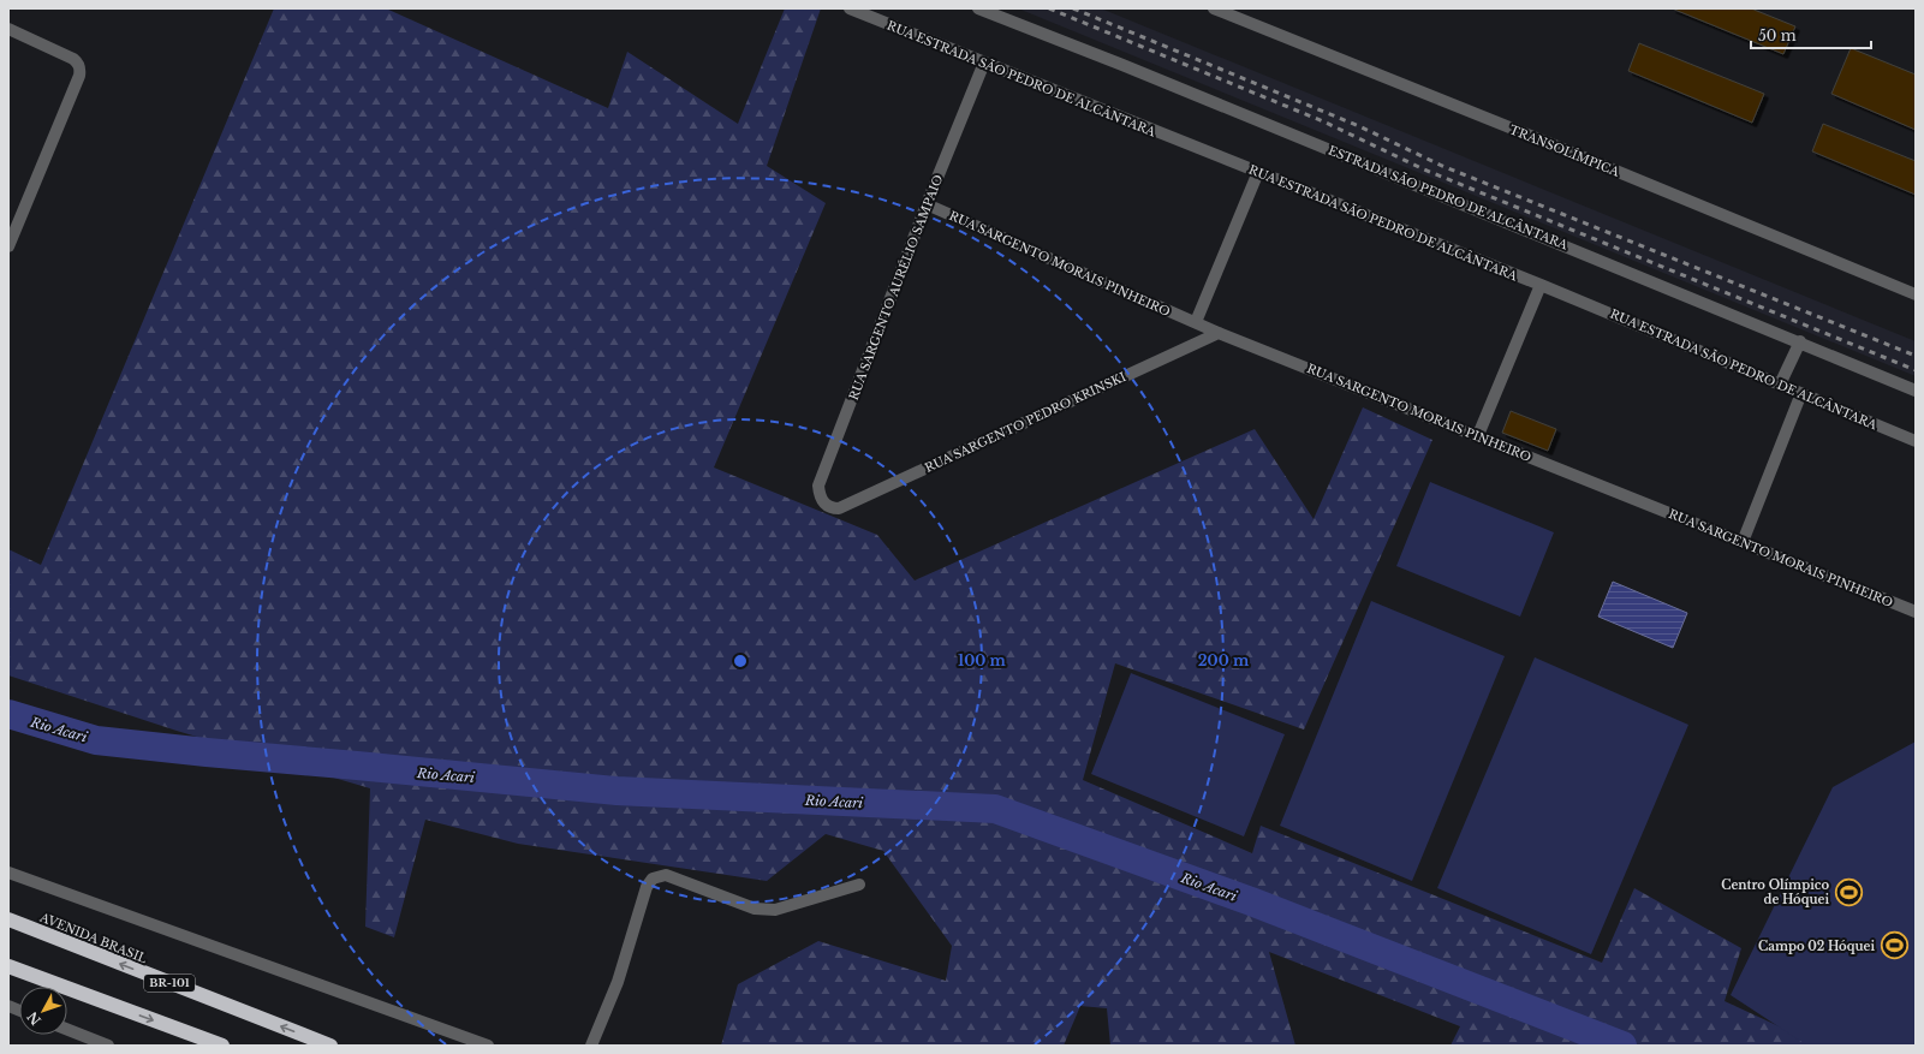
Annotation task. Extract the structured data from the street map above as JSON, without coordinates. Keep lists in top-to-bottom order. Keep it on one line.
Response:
{"streets":{"highway":["AVENIDA BRASIL","BR-101"],"street":["RUA ESTRADA SÃO PEDRO DE ALCÂNTARA","TRANSOLÍMPICA","ESTRADA SÃO PEDRO DE ALCÂNTARA","RUA SARGENTO MORAIS PINHEIRO","RUA SARGENTO AURÉLIO SAMPAIO","RUA SARGENTO PEDRO KRINSKI"]},"crossings":[["RUA ESTRADA SÃO PEDRO DE ALCÂNTARA","RUA SARGENTO AURÉLIO SAMPAIO"],["RUA SARGENTO MORAIS PINHEIRO","RUA SARGENTO AURÉLIO SAMPAIO"],["RUA SARGENTO MORAIS PINHEIRO","RUA SARGENTO PEDRO KRINSKI"],["RUA SARGENTO AURÉLIO SAMPAIO","RUA SARGENTO PEDRO KRINSKI"]],"water":["Rio Acari"],"places":{"sports":["Centro Olímpico de Hóquei","Campo 02 Hóquei"]},"scale_bar":"50 m","north":"bottom left","rings":["100 m","200 m"]}
